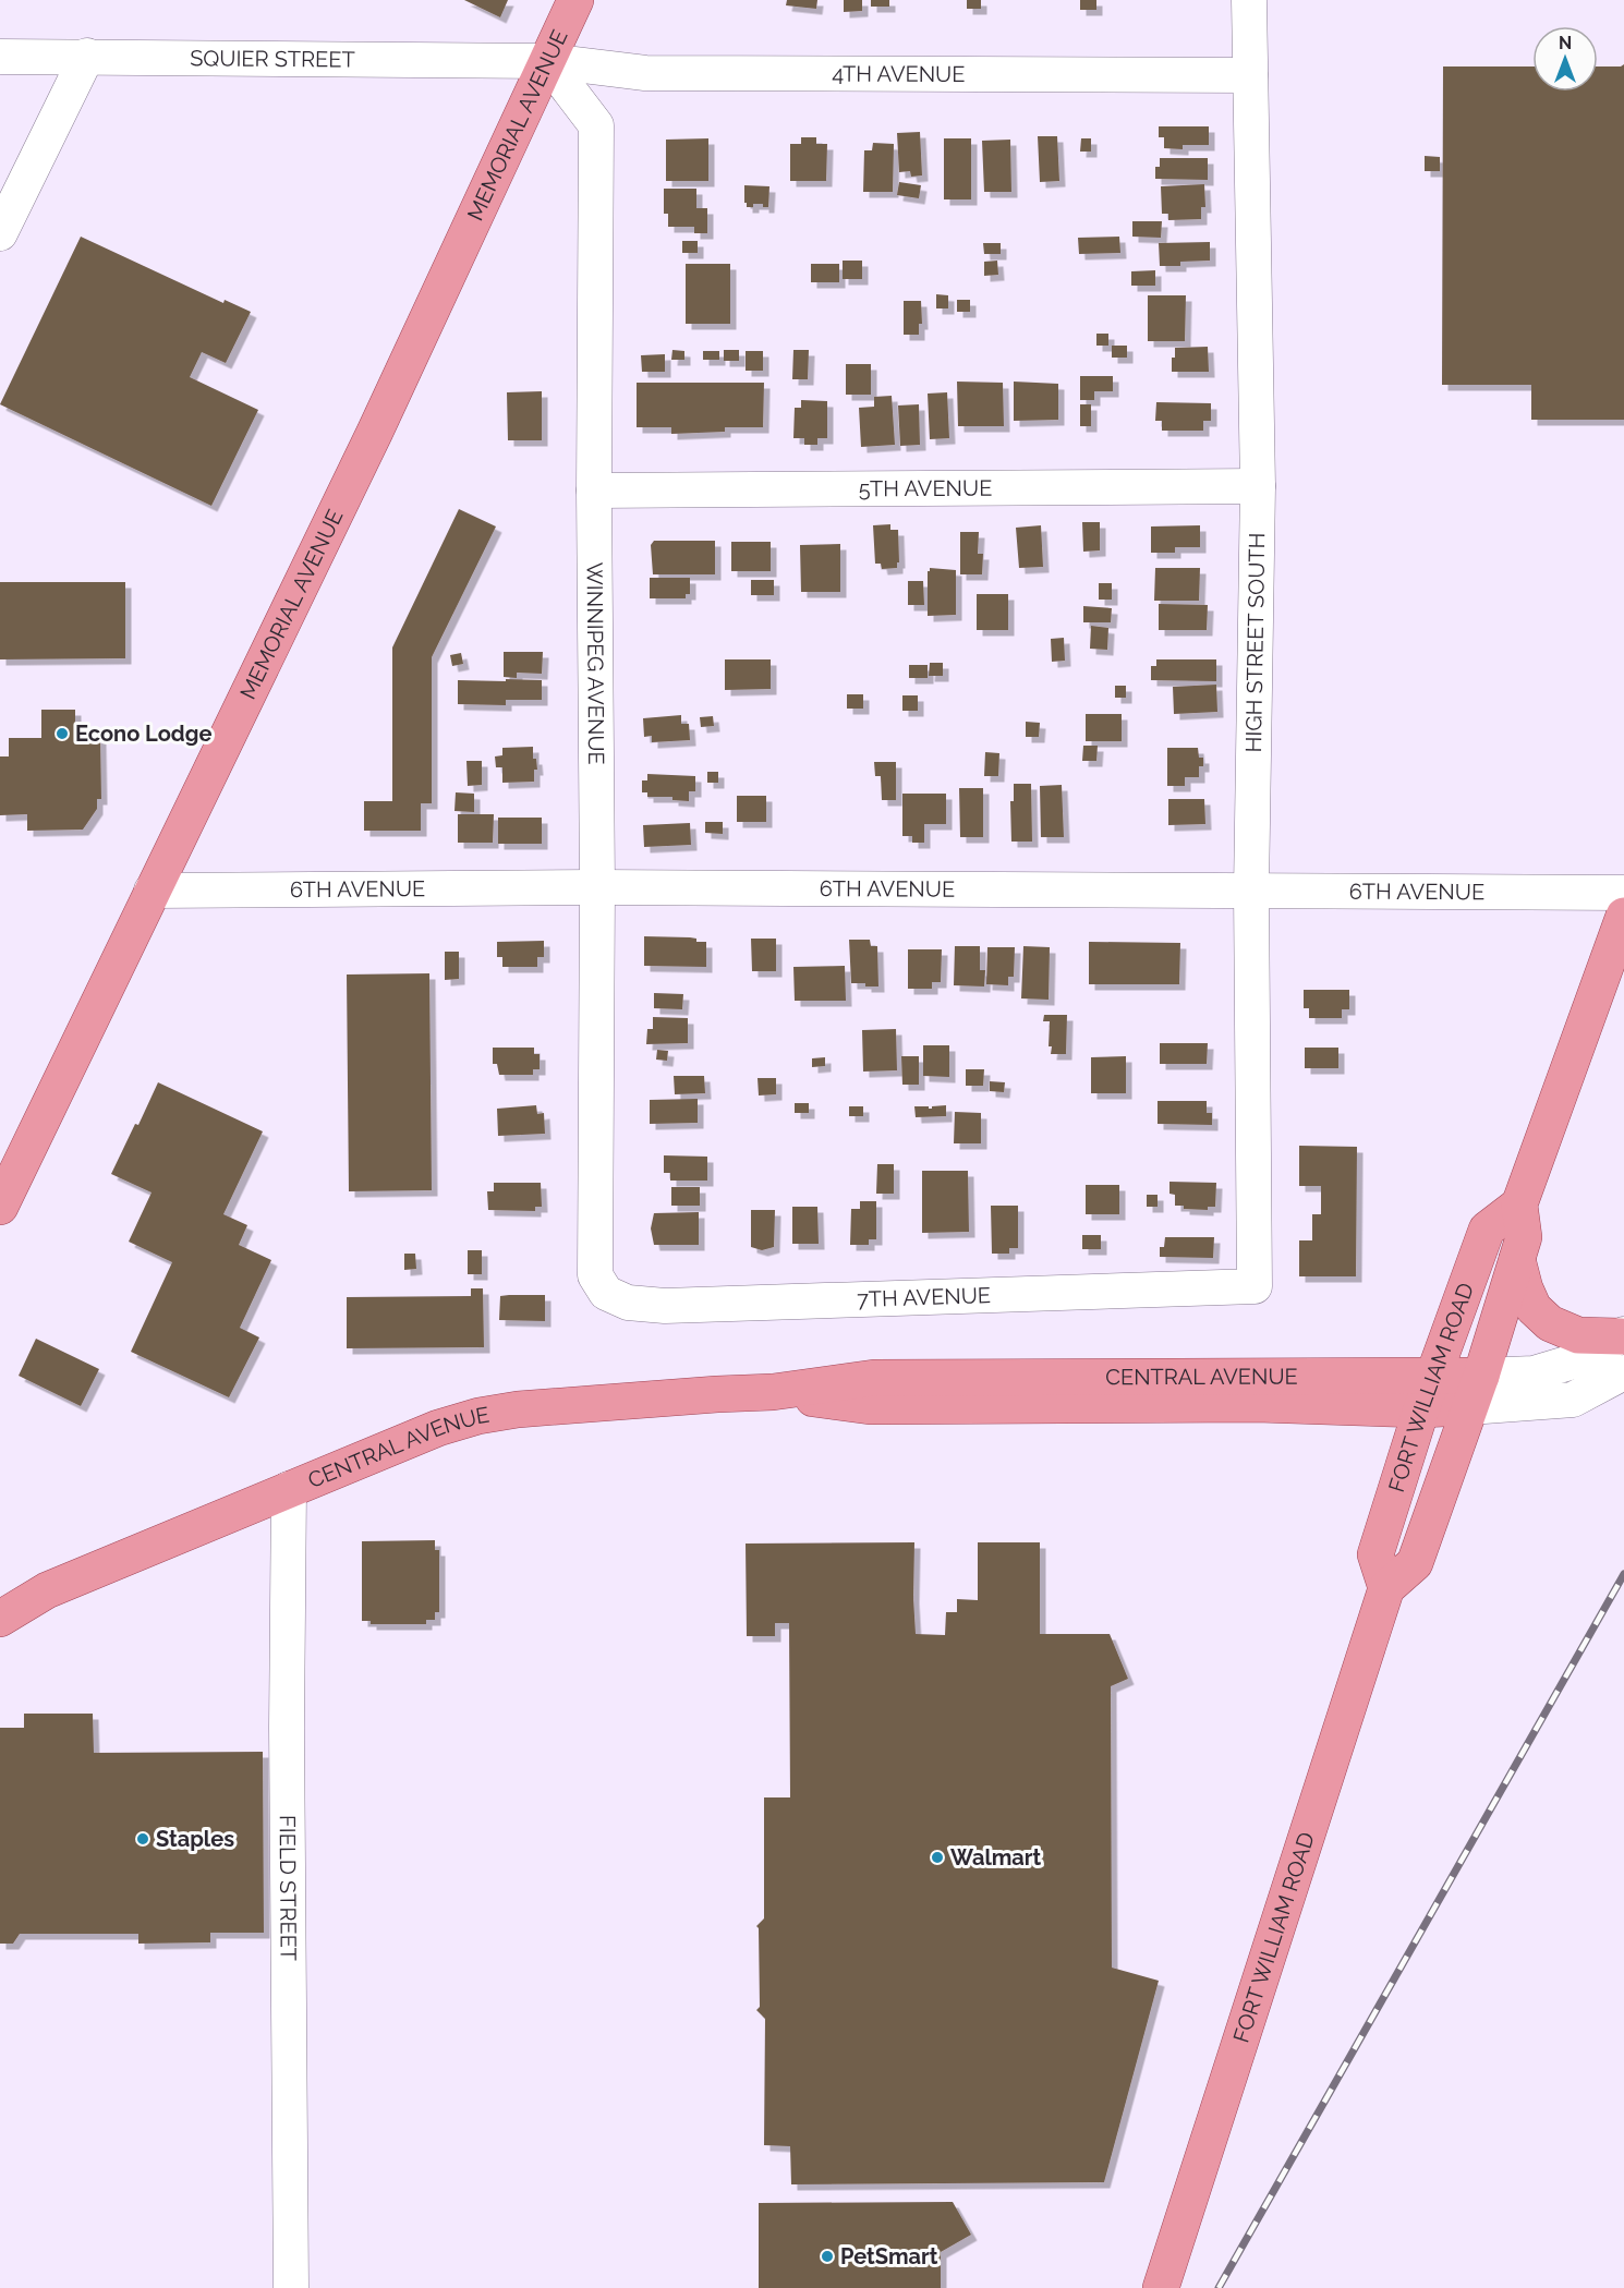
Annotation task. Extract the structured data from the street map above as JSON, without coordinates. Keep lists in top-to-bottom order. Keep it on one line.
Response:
{"streets":{"main road":["MEMORIAL AVENUE","CENTRAL AVENUE","FORT WILLIAM ROAD"],"street":["SQUIER STREET","4TH AVENUE","5TH AVENUE","HIGH STREET SOUTH","WINNIPEG AVENUE","6TH AVENUE","7TH AVENUE","FIELD STREET"]},"crossings":[["SQUIER STREET","4TH AVENUE"],["SQUIER STREET","MEMORIAL AVENUE"],["SQUIER STREET","WINNIPEG AVENUE"],["4TH AVENUE","MEMORIAL AVENUE"],["4TH AVENUE","HIGH STREET SOUTH"],["4TH AVENUE","WINNIPEG AVENUE"],["MEMORIAL AVENUE","WINNIPEG AVENUE"],["MEMORIAL AVENUE","6TH AVENUE"],["5TH AVENUE","HIGH STREET SOUTH"],["5TH AVENUE","WINNIPEG AVENUE"],["HIGH STREET SOUTH","6TH AVENUE"],["HIGH STREET SOUTH","7TH AVENUE"],["WINNIPEG AVENUE","6TH AVENUE"],["WINNIPEG AVENUE","7TH AVENUE"],["CENTRAL AVENUE","FORT WILLIAM ROAD"],["CENTRAL AVENUE","FIELD STREET"]],"places":["Econo Lodge","Staples","Walmart","PetSmart"],"north":"top"}
